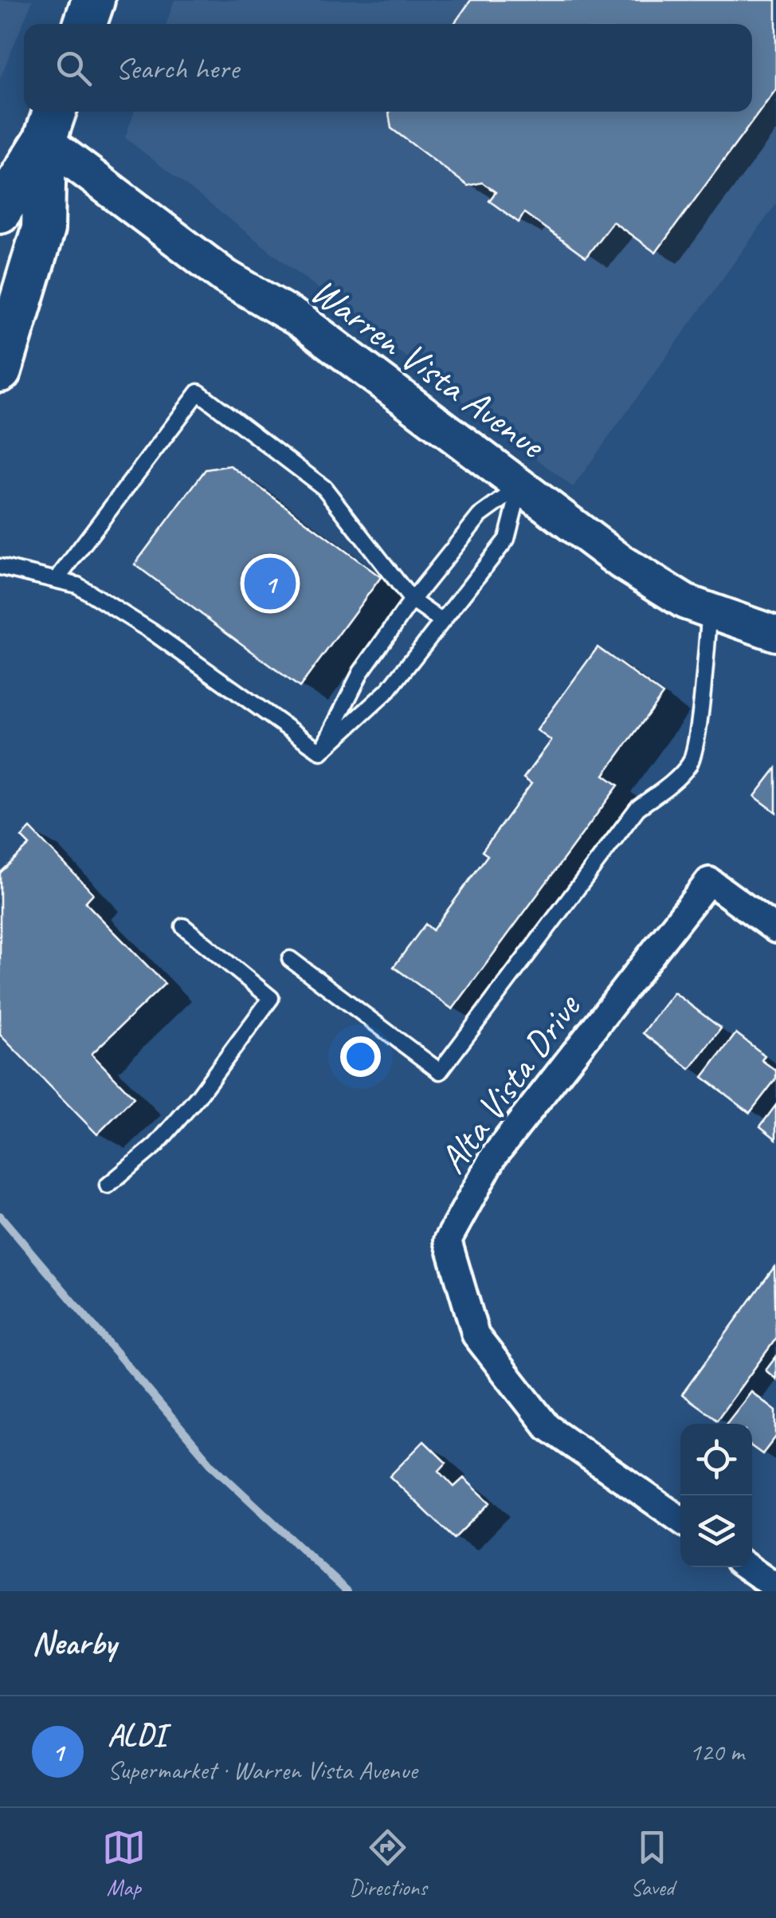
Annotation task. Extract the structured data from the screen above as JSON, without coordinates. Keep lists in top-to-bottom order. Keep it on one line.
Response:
{"streets":{"street":["Warren Vista Avenue","Alta Vista Drive"]},"page":{"search":"Search here","pins":"1","heading":"Nearby","list":[{"mark":"1","name":"ALDI","note":"Supermarket · Warren Vista Avenue","value":"120 m"}],"nav":["Map","Directions","Saved"]}}
